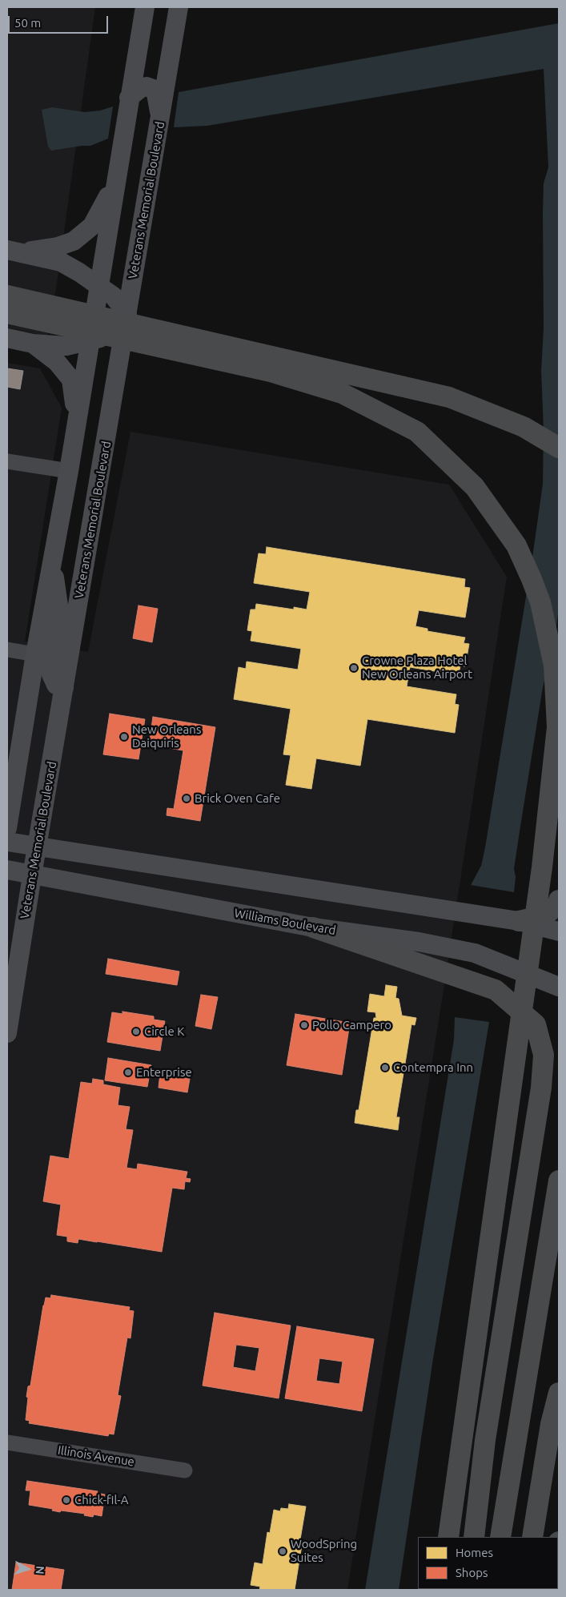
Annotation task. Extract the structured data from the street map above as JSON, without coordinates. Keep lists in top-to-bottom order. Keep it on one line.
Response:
{"streets":{"main road":["Veterans Memorial Boulevard","Williams Boulevard"],"street":["Illinois Avenue"]},"crossings":[["Veterans Memorial Boulevard","Williams Boulevard"]],"places":["Crowne Plaza Hotel New Orleans Airport","New Orleans Daiquiris","Brick Oven Cafe","Pollo Campero","Circle K","Contempra Inn","Enterprise","Chick-fil-A","WoodSpring Suites"],"legend":["Homes","Shops"],"scale_bar":"50 m","north":"right"}
